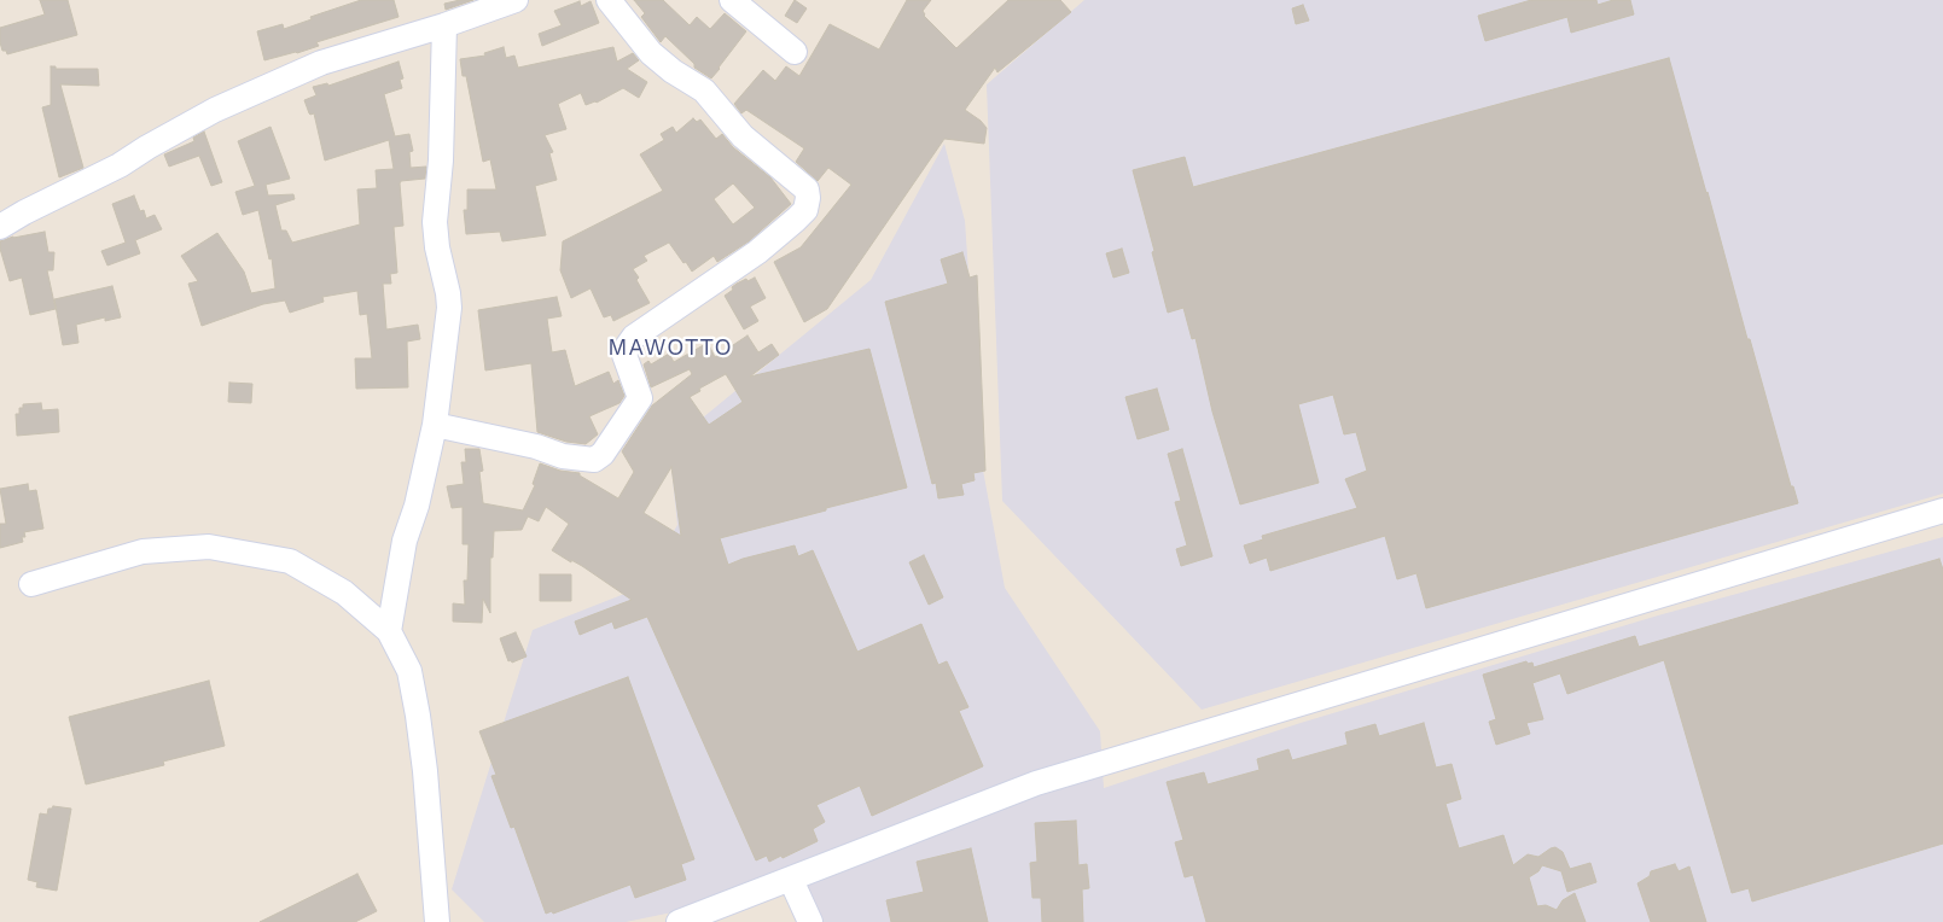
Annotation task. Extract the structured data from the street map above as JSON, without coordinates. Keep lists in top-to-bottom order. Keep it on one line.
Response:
{"districts":["MAWOTTO"]}
